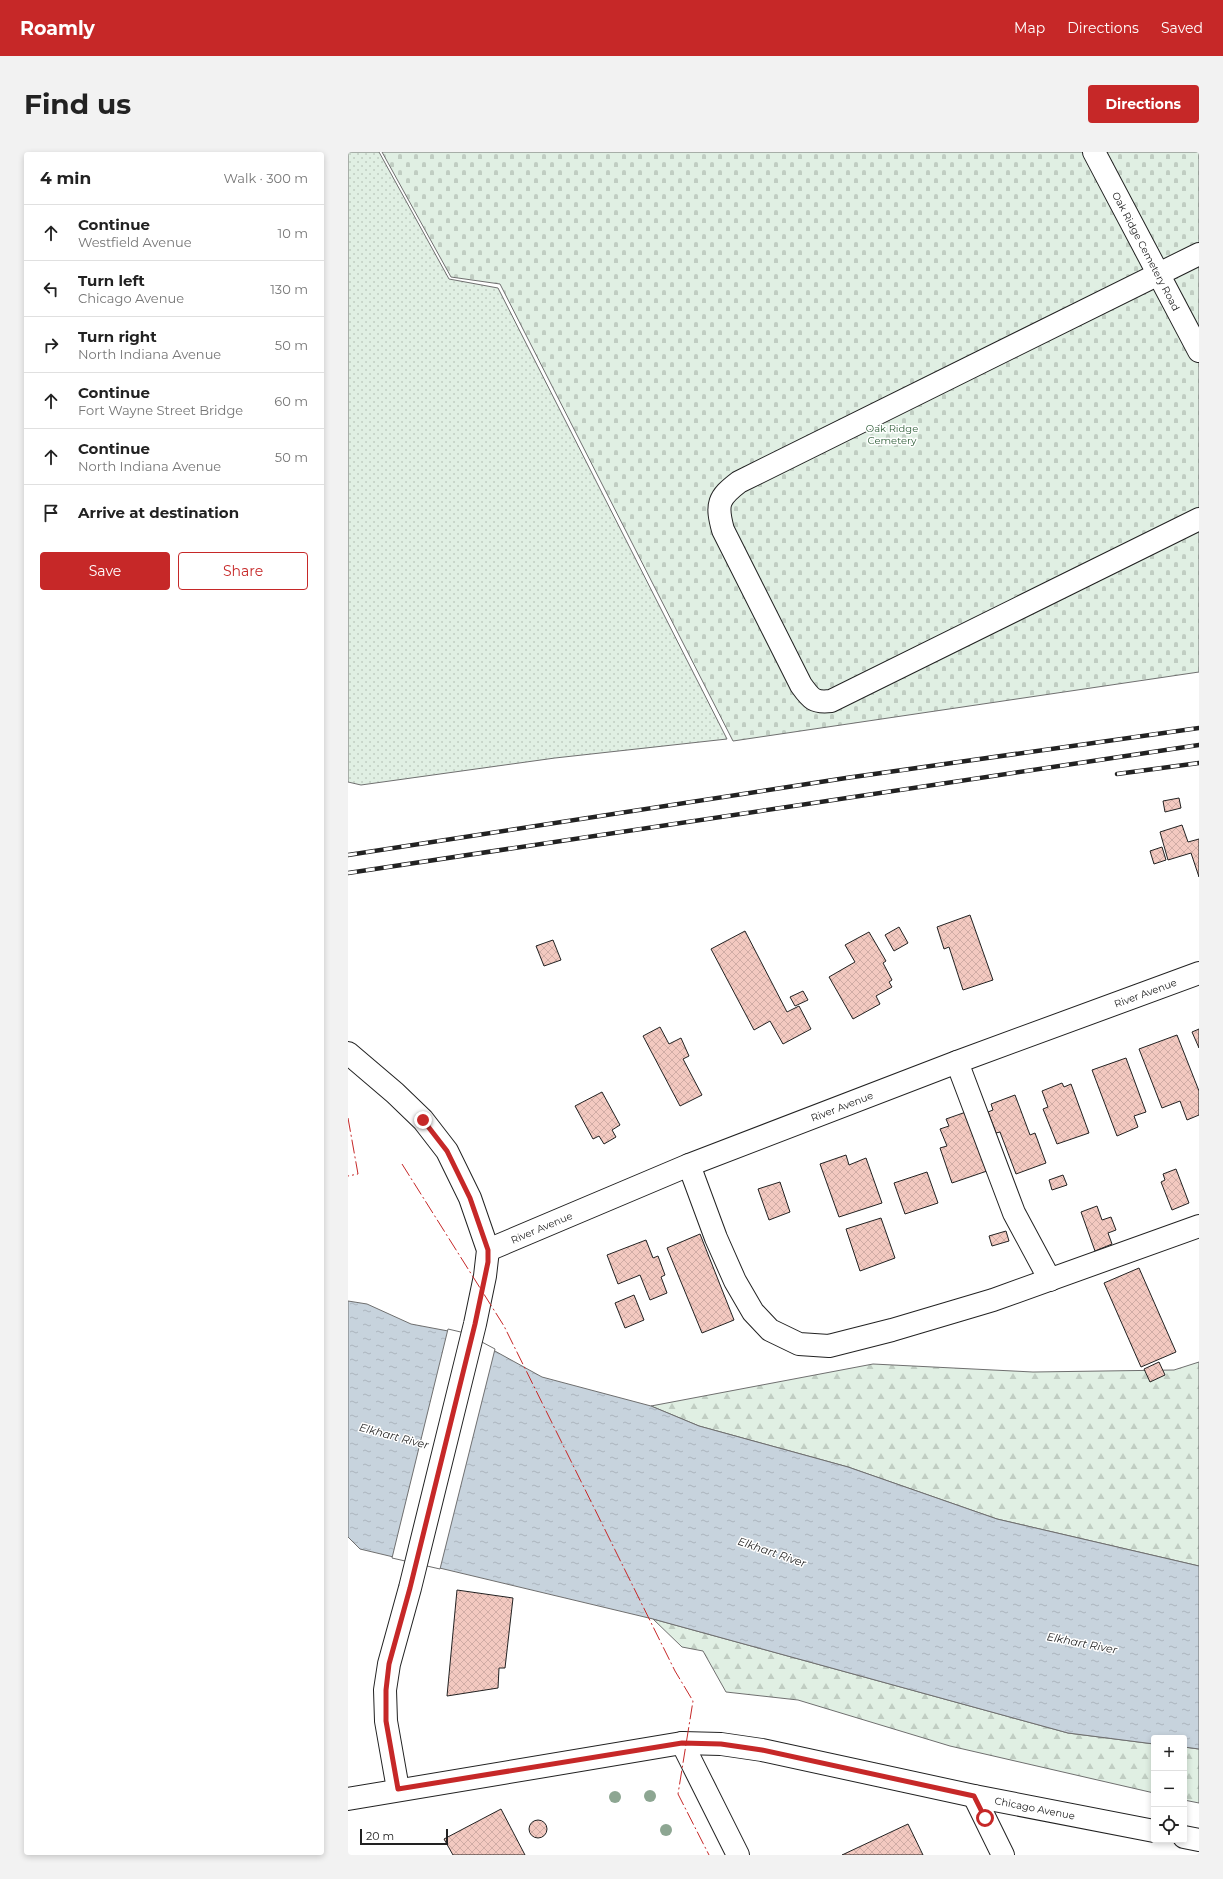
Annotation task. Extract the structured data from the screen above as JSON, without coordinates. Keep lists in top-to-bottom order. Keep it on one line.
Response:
{"streets":{"street":["Oak Ridge Cemetery Road","River Avenue","Chicago Avenue"]},"water":["Elkhart River"],"parks":["Oak Ridge Cemetery"],"scale_bar":"20 m","page":{"header":"Roamly","nav":["Map","Directions","Saved"],"buttons":["Directions",["Save","Share"]],"title":"Find us","heading":["4 min","Walk · 300 m"],"list":[["Continue","Westfield Avenue","10 m"],["Turn left","Chicago Avenue","130 m"],["Turn right","North Indiana Avenue","50 m"],["Continue","Fort Wayne Street Bridge","60 m"],["Continue","North Indiana Avenue","50 m"],"Arrive at destination"],"map_buttons":["+","−"],"scale":"20 m"}}
